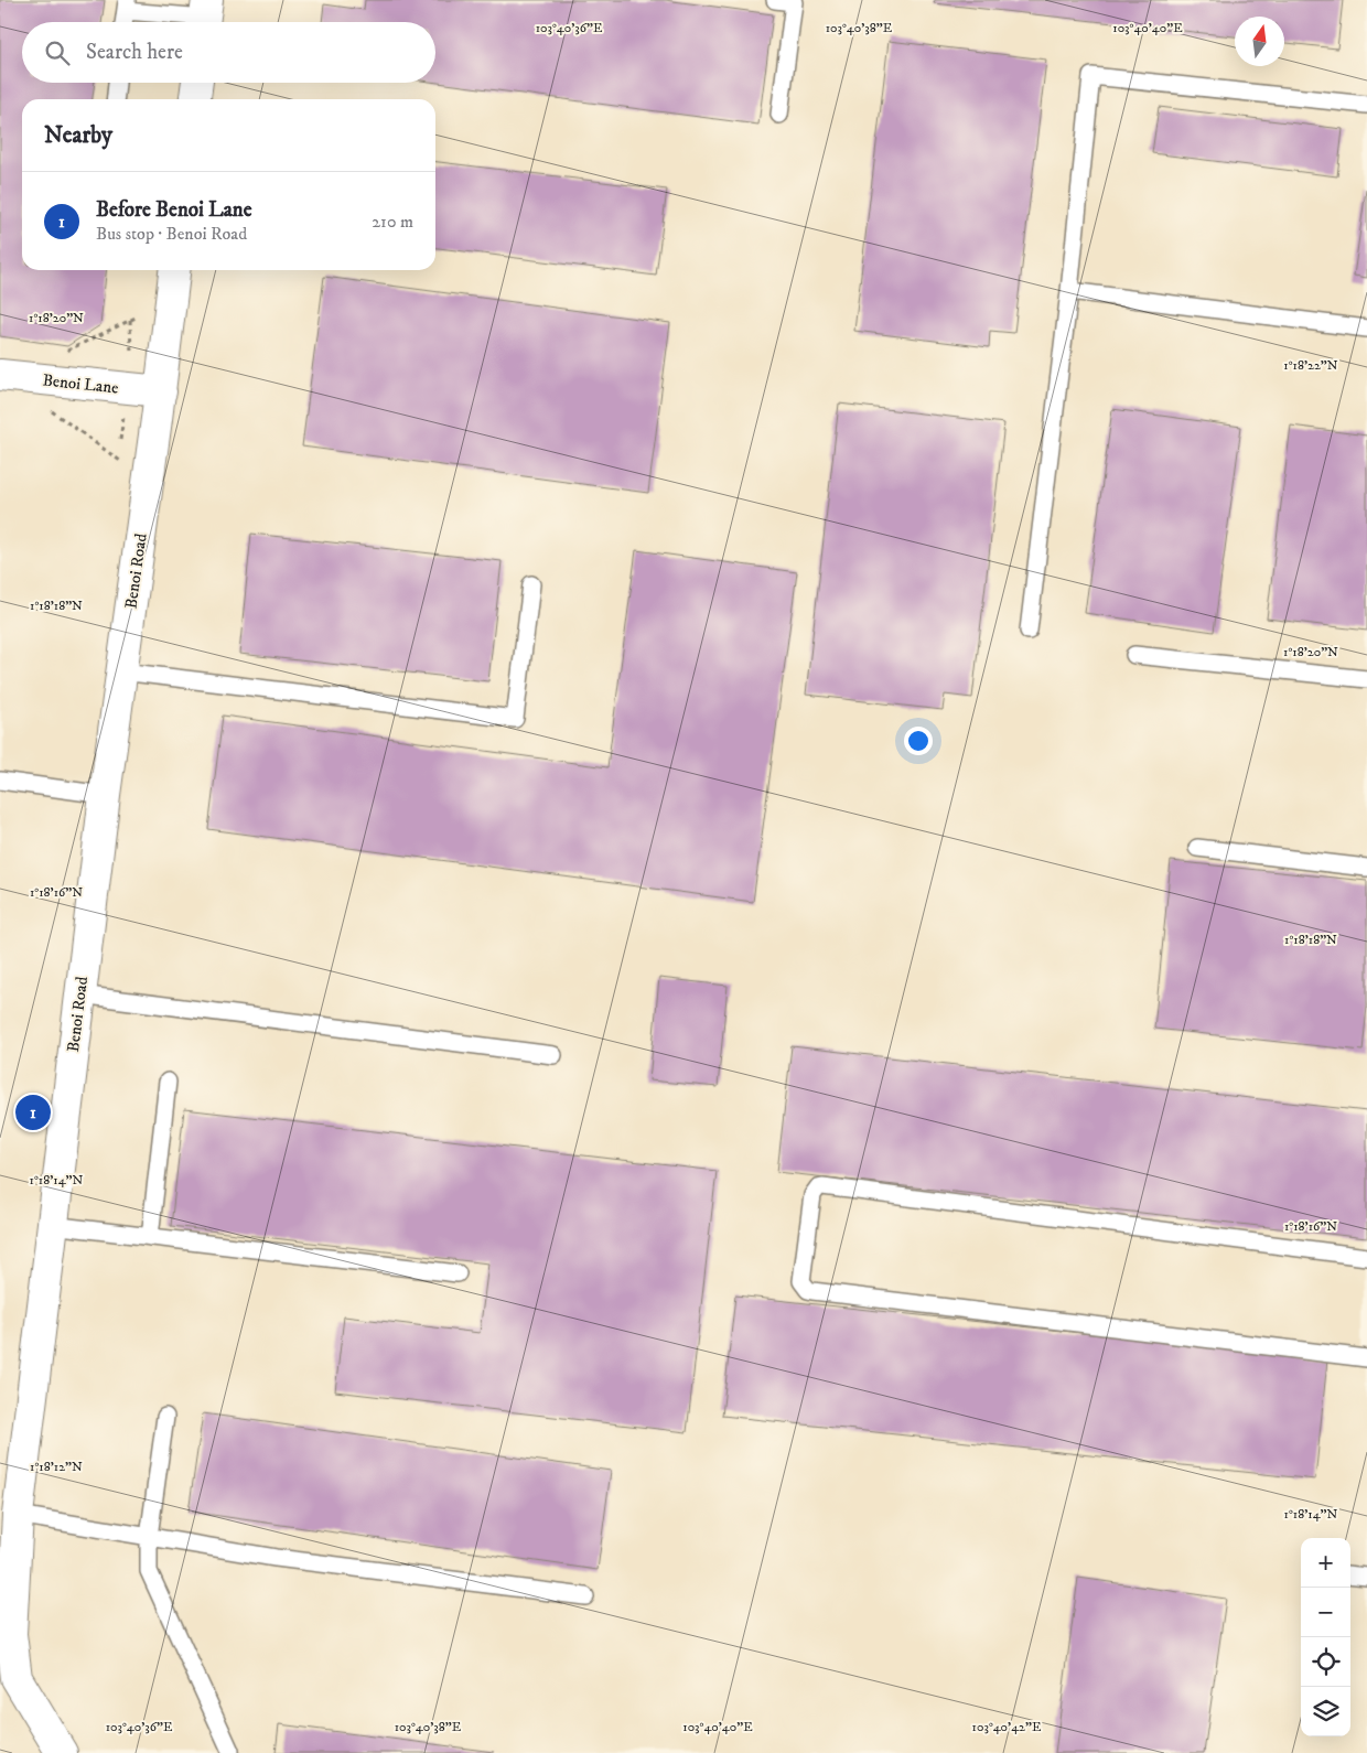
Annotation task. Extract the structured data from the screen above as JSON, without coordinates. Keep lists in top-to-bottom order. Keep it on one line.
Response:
{"streets":{"street":["Benoi Lane","Benoi Road"]},"crossings":[["Benoi Lane","Benoi Road"]],"north":"top","page":{"search":"Search here","heading":"Nearby","list":[{"mark":"1","name":"Before Benoi Lane","note":"Bus stop · Benoi Road","value":"210 m"}],"pins":"1","map_buttons":["+","−"]},"coordinates":["103°40'36\"E","103°40'38\"E","103°40'40\"E","1°18'20\"N","1°18'22\"N","1°18'18\"N","1°18'16\"N","1°18'14\"N","1°18'12\"N","103°40'42\"E"]}
